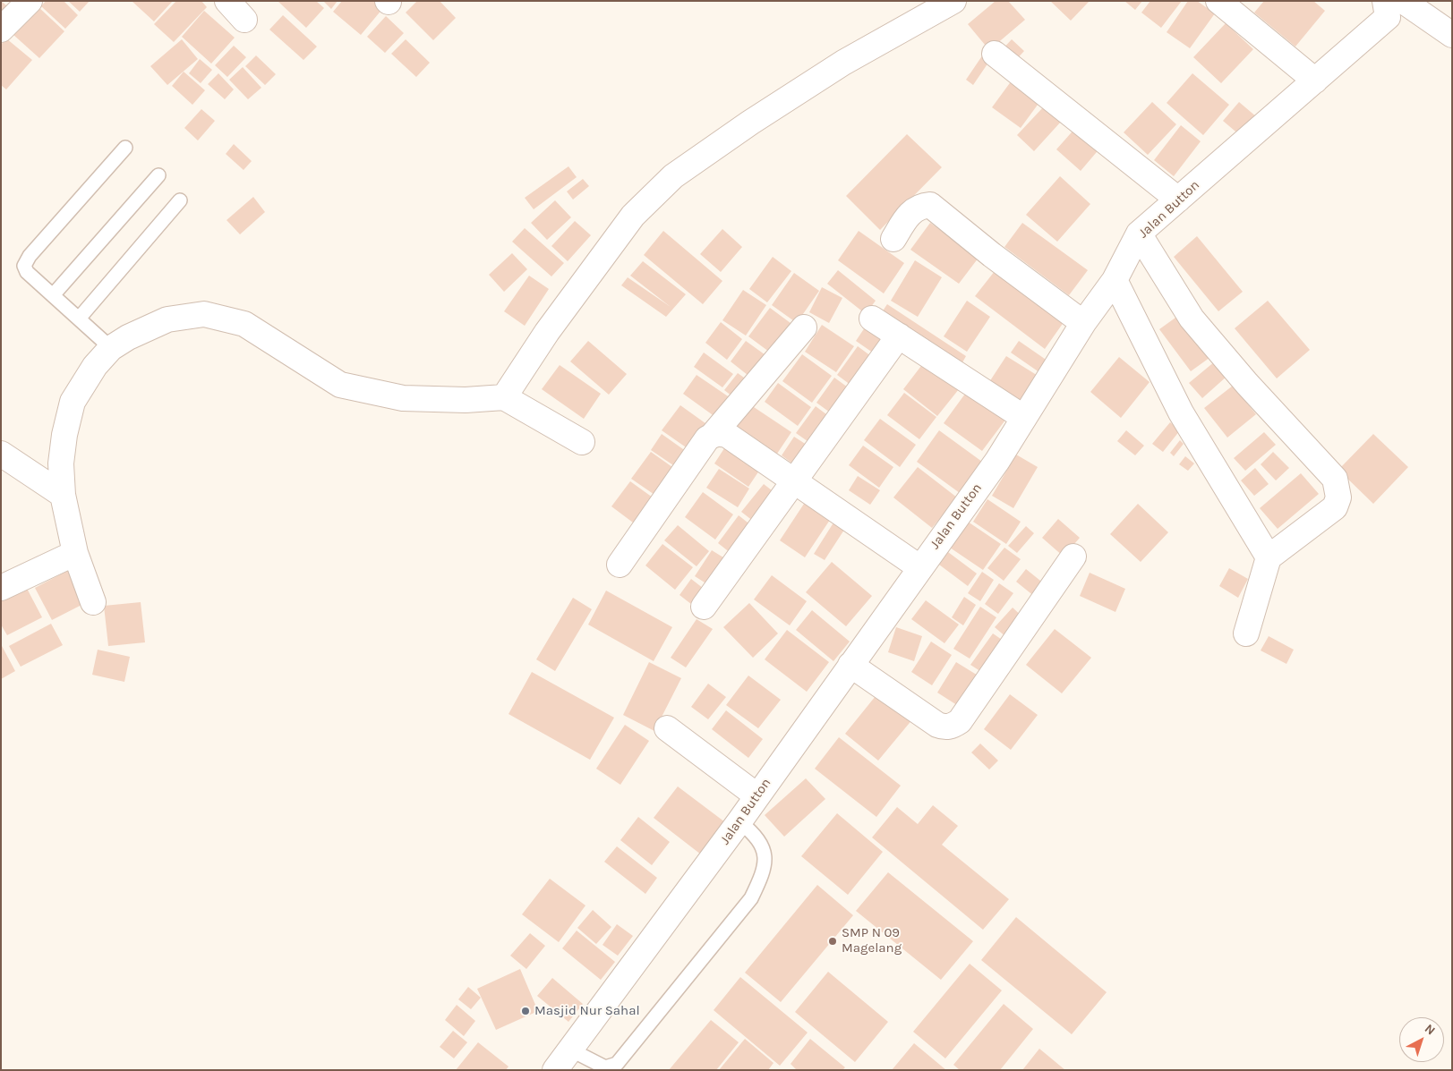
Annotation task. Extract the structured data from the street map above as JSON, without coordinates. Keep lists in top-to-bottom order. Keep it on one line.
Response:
{"streets":{"street":["Jalan Button"]},"places":["SMP N 09 Magelang","Masjid Nur Sahal"],"north":"top right"}
